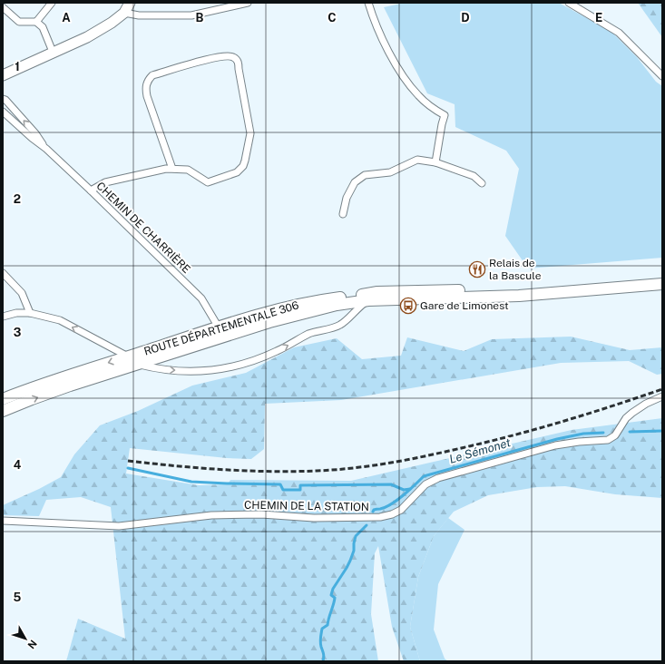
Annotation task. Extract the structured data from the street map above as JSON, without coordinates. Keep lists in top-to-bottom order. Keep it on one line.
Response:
{"streets":{"main road":["ROUTE DÉPARTEMENTALE 306"],"street":["CHEMIN DE CHARRIÈRE","CHEMIN DE LA STATION"]},"crossings":[["CHEMIN DE CHARRIÈRE","ROUTE DÉPARTEMENTALE 306"]],"water":["Le Sémonet"],"places":{"restaurant":["Relais de la Bascule"],"bus stop":["Gare de Limonest"]},"north":"bottom right","grid":{"columns":["A","B","C","D","E"],"rows":["1","2","3","4","5"]}}
